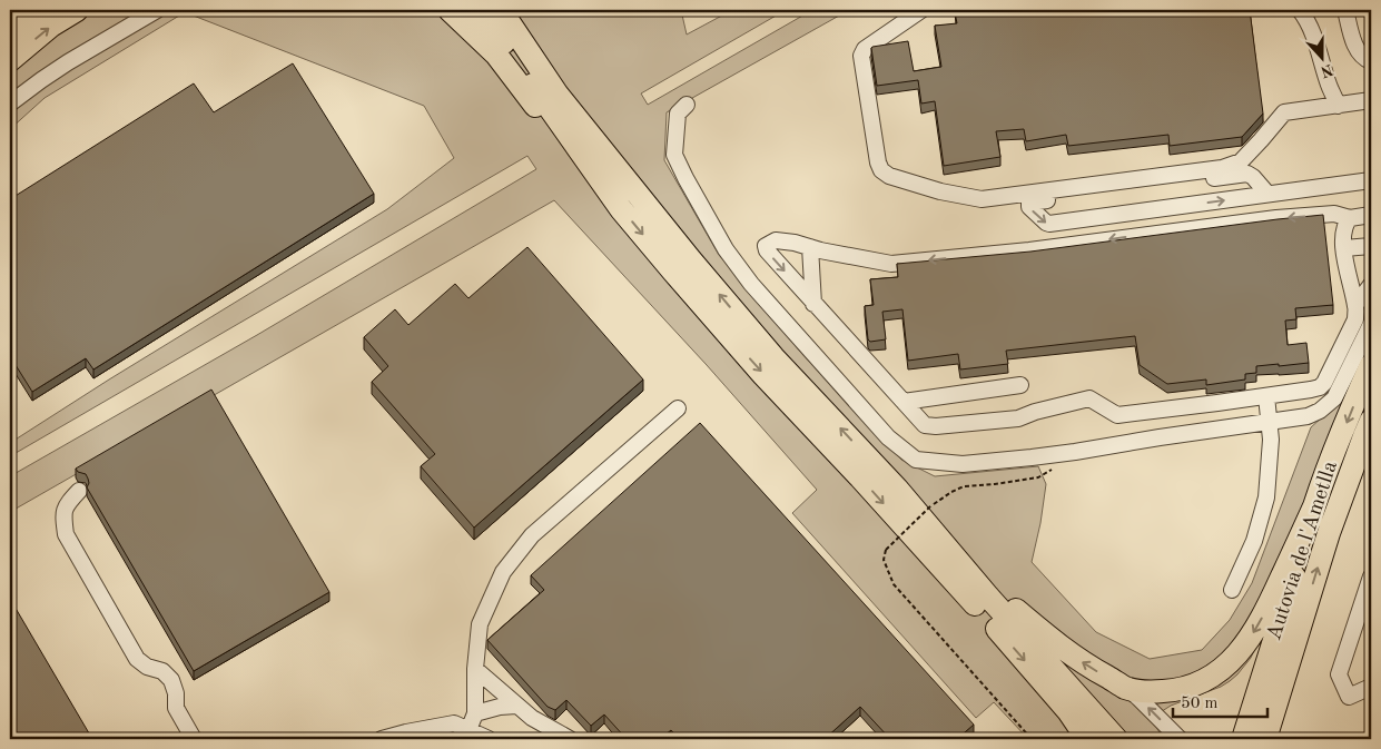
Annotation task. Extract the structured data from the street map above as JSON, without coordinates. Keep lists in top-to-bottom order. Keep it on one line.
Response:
{"streets":{"highway":["Autovia de l'Ametlla"]},"scale_bar":"50 m","north":"bottom"}
